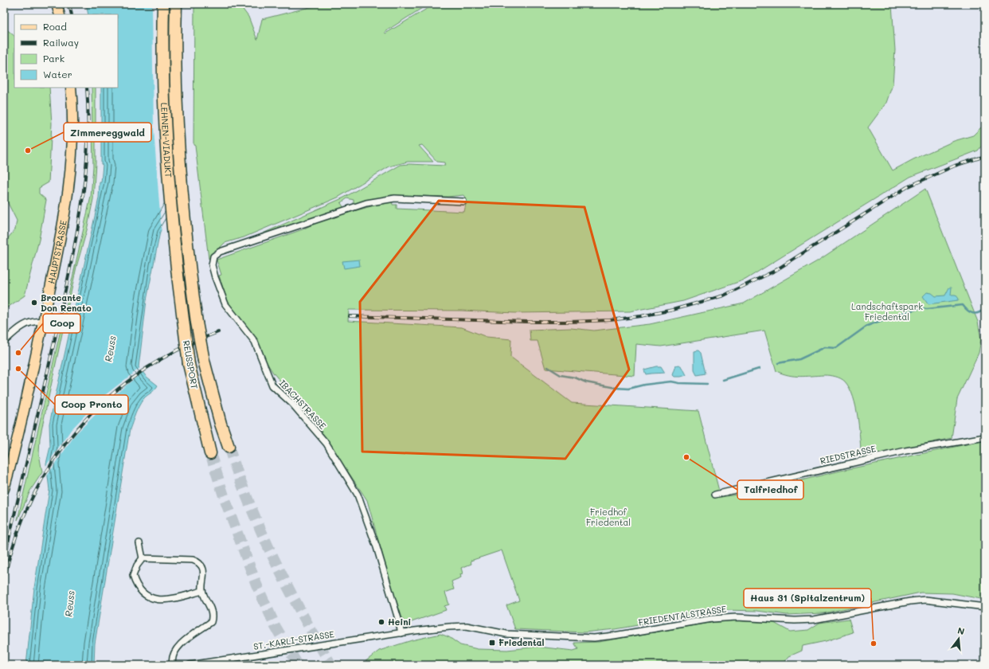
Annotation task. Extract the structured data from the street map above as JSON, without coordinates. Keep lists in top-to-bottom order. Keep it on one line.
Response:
{"streets":{"highway":["LEHNEN-VIADUKT","REUSSPORT"],"main road":["HAUPTSTRASSE"],"street":["IBACHSTRASSE","RIEDSTRASSE","FRIEDENTALSTRASSE","ST.-KARLI-STRASSE"]},"crossings":[["LEHNEN-VIADUKT","REUSSPORT"],["IBACHSTRASSE","FRIEDENTALSTRASSE"],["IBACHSTRASSE","ST.-KARLI-STRASSE"],["FRIEDENTALSTRASSE","ST.-KARLI-STRASSE"]],"water":["Reuss"],"parks":["Landschaftspark Friedental","Friedhof Friedental"],"places":{"other":["Zimmereggwald","Brocante Don Renato","Coop","Coop Pronto","Talfriedhof","Heini","Haus 31 (Spitalzentrum)"],"transit":["Friedental"]},"legend":["Road","Railway","Park","Water"],"north":"top"}
